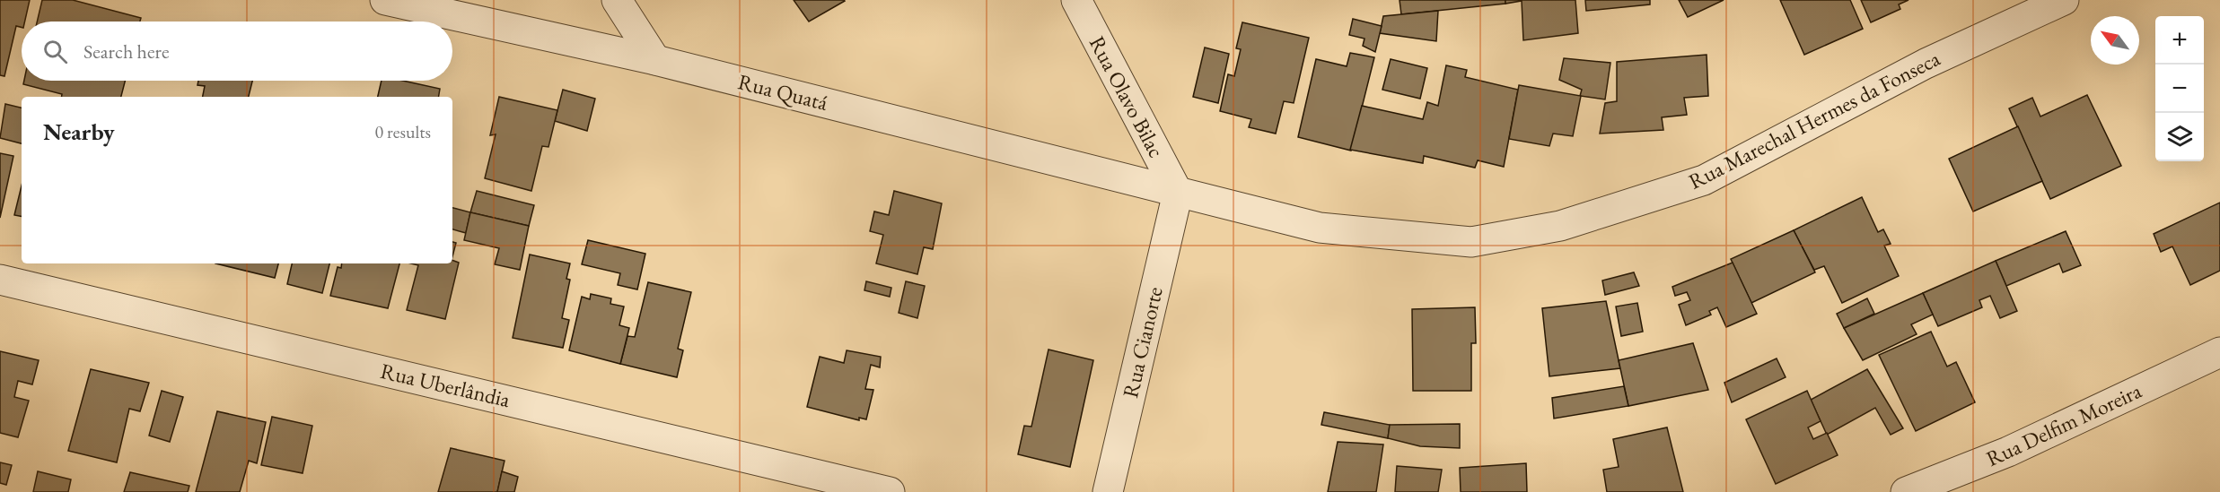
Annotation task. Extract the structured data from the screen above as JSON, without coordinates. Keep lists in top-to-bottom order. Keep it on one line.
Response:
{"streets":{"street":["Rua Quatá","Rua Olavo Bilac","Rua Marechal Hermes da Fonseca","Rua Cianorte","Rua Uberlândia","Rua Delfim Moreira"]},"crossings":[["Rua Quatá","Rua Olavo Bilac"],["Rua Quatá","Rua Marechal Hermes da Fonseca"],["Rua Quatá","Rua Cianorte"],["Rua Olavo Bilac","Rua Marechal Hermes da Fonseca"],["Rua Olavo Bilac","Rua Cianorte"],["Rua Marechal Hermes da Fonseca","Rua Cianorte"]],"north":"top left","page":{"map_buttons":["+","−"],"search":"Search here","heading":["Nearby","0 results"]}}
